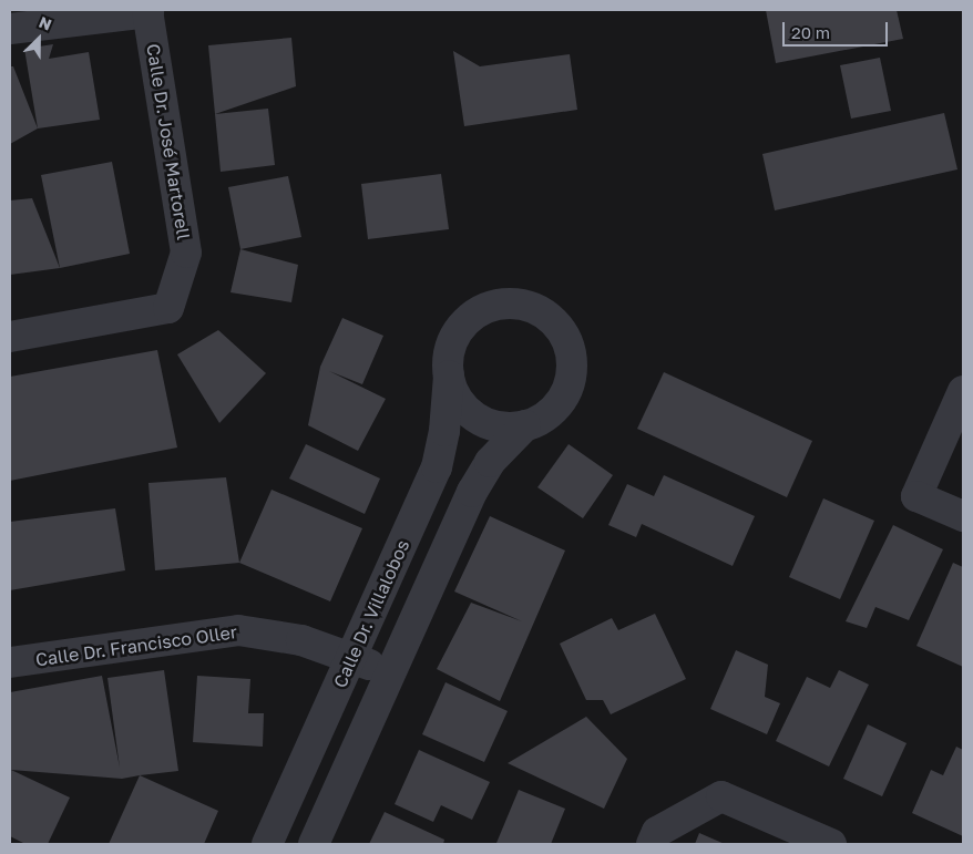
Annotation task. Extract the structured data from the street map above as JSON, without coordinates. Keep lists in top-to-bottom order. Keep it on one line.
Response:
{"streets":{"street":["Calle Dr. José Martorell","Calle Dr. Villalobos","Calle Dr. Francisco Oller"]},"crossings":[["Calle Dr. Villalobos","Calle Dr. Francisco Oller"]],"scale_bar":"20 m","north":"top right"}
